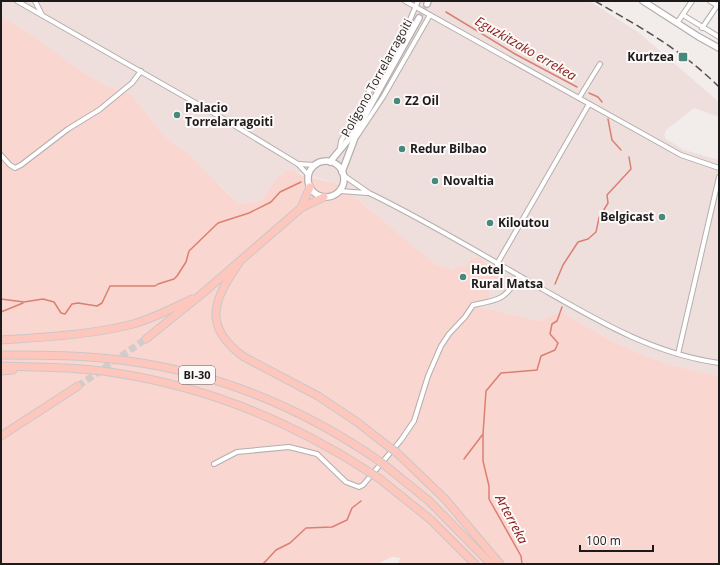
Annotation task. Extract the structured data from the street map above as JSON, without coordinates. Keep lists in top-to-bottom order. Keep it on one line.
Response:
{"streets":{"highway":["BI-30"],"street":["Polígono Torrelarragoiti"]},"water":["Eguzkitzako errekea","Arterreka"],"places":{"transit":["Kurtzea"],"other":["Z2 Oil","Palacio Torrelarragoiti","Redur Bilbao","Novaltia","Belgicast","Kiloutou","Hotel Rural Matsa"]},"scale_bar":"100 m"}
